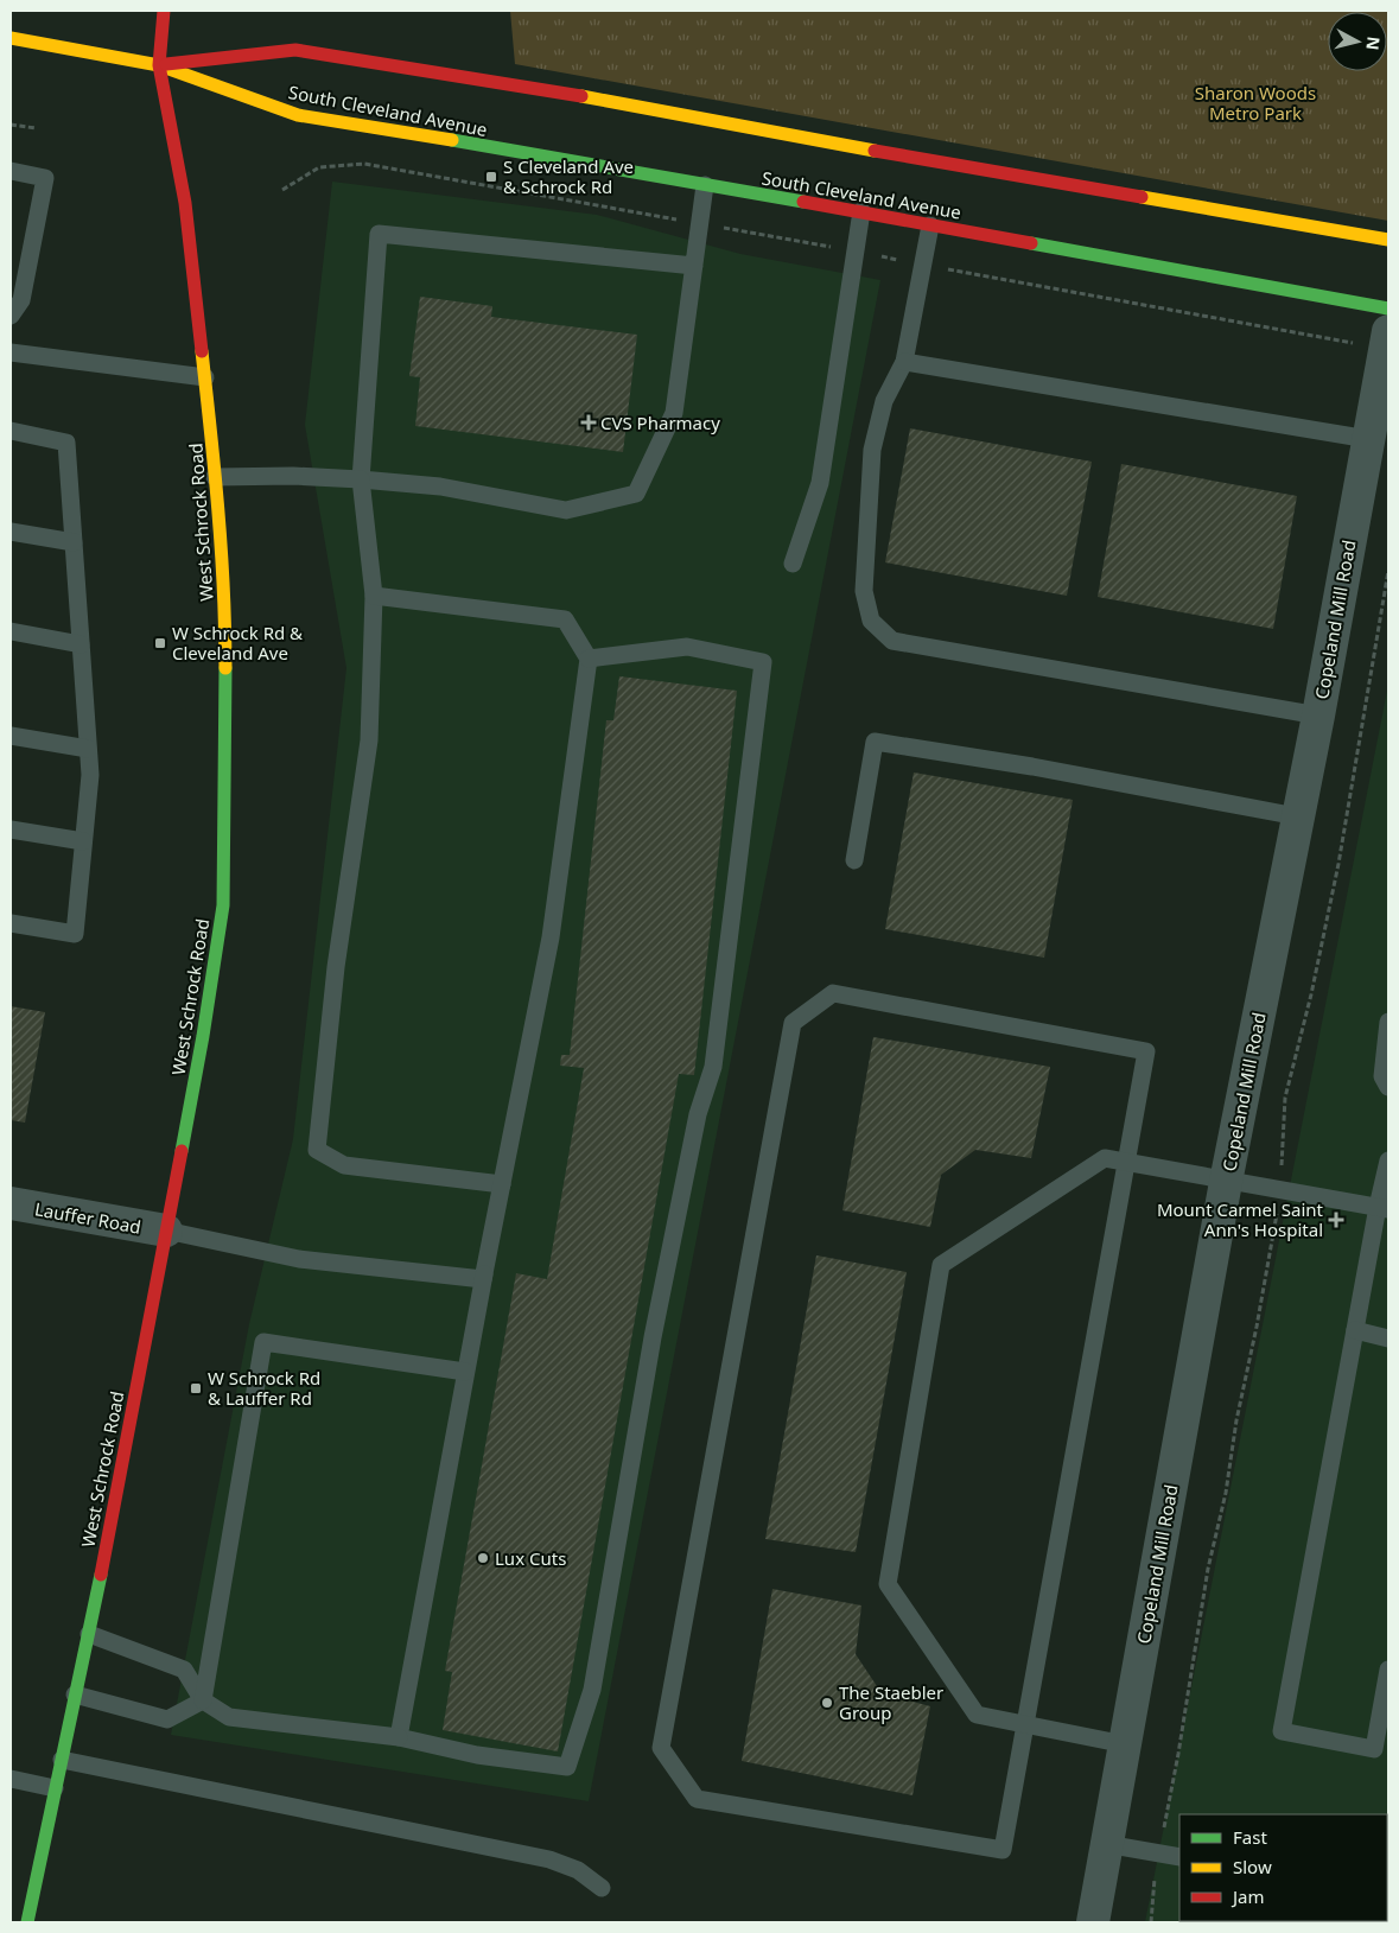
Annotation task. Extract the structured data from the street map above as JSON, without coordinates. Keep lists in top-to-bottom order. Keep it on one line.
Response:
{"streets":{"main road":["South Cleveland Avenue","West Schrock Road"],"street":["Copeland Mill Road","Lauffer Road"]},"crossings":[["South Cleveland Avenue","West Schrock Road"],["West Schrock Road","Lauffer Road"]],"parks":["Sharon Woods Metro Park"],"places":{"transit":["S Cleveland Ave & Schrock Rd","W Schrock Rd & Cleveland Ave","W Schrock Rd & Lauffer Rd"],"health":["CVS Pharmacy","Mount Carmel Saint Ann's Hospital"],"other":["Lux Cuts","The Staebler Group"]},"legend":["Fast","Slow","Jam"],"north":"right"}
